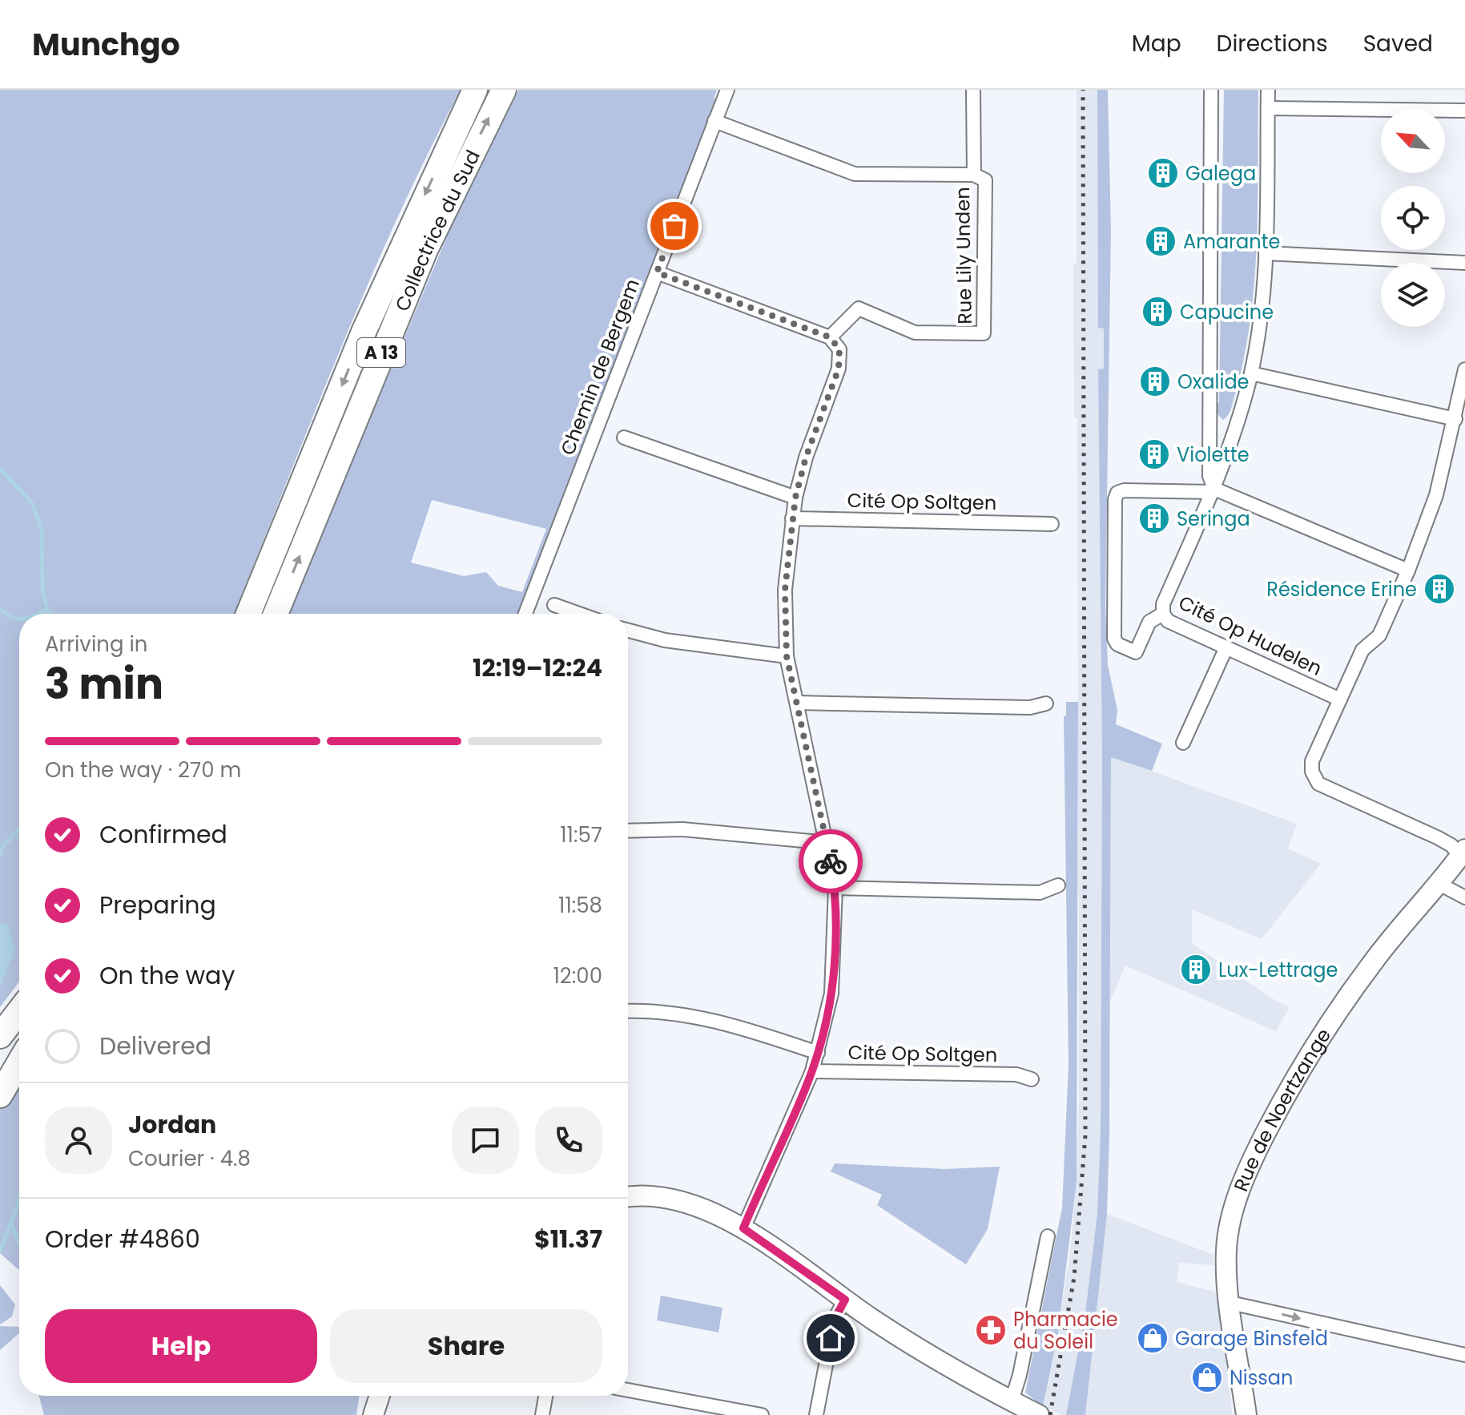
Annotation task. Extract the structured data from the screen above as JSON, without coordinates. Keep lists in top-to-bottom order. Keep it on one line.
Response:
{"streets":{"highway":["Collectrice du Sud","A 13"],"main road":["Rue de Noertzange"],"street":["Rue Lily Unden","Chemin de Bergem","Cité Op Soltgen","Cité Op Hudelen"]},"crossings":[["Rue Lily Unden","Cité Op Soltgen"]],"places":{"building":["Galega","Amarante","Capucine","Oxalide","Violette","Seringa","Résidence Erine","Lux-Lettrage"],"pharmacy":["Pharmacie du Soleil"],"shop":["Garage Binsfeld","Nissan"]},"north":"top left","page":{"header":"Munchgo","nav":["Map","Directions","Saved"],"heading":["3 min","Arriving in","12:19–12:24"],"panel":["Jordan","Courier · 4.8","Order #4860","$11.37"],"bar":"On the way · 270 m","list":[["Confirmed","11:57"],["Preparing","11:58"],["On the way","12:00"],"Delivered"],"buttons":["Help","Share"]}}
